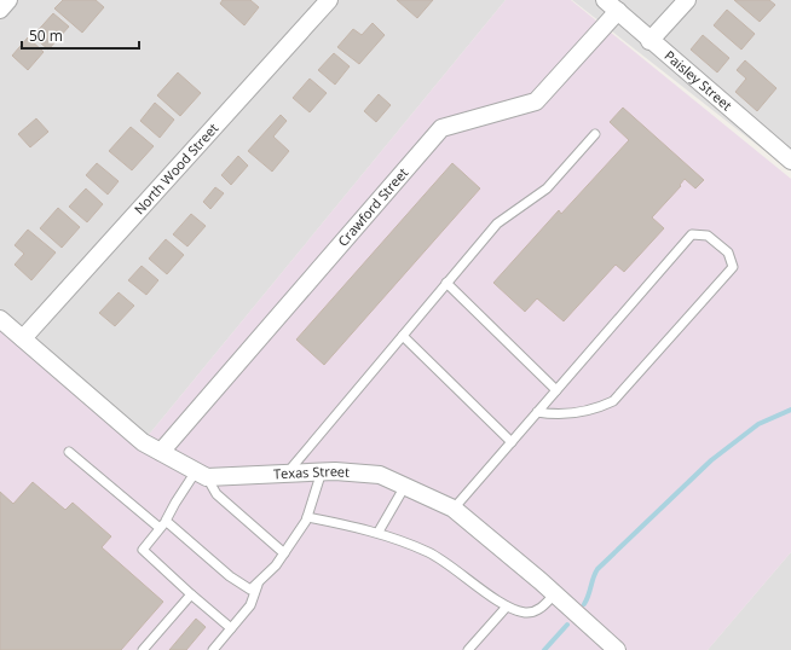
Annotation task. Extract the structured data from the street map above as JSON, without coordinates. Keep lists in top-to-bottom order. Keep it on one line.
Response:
{"streets":{"street":["Paisley Street","North Wood Street","Crawford Street","Texas Street"]},"crossings":[["Paisley Street","Crawford Street"]],"scale_bar":"50 m"}
